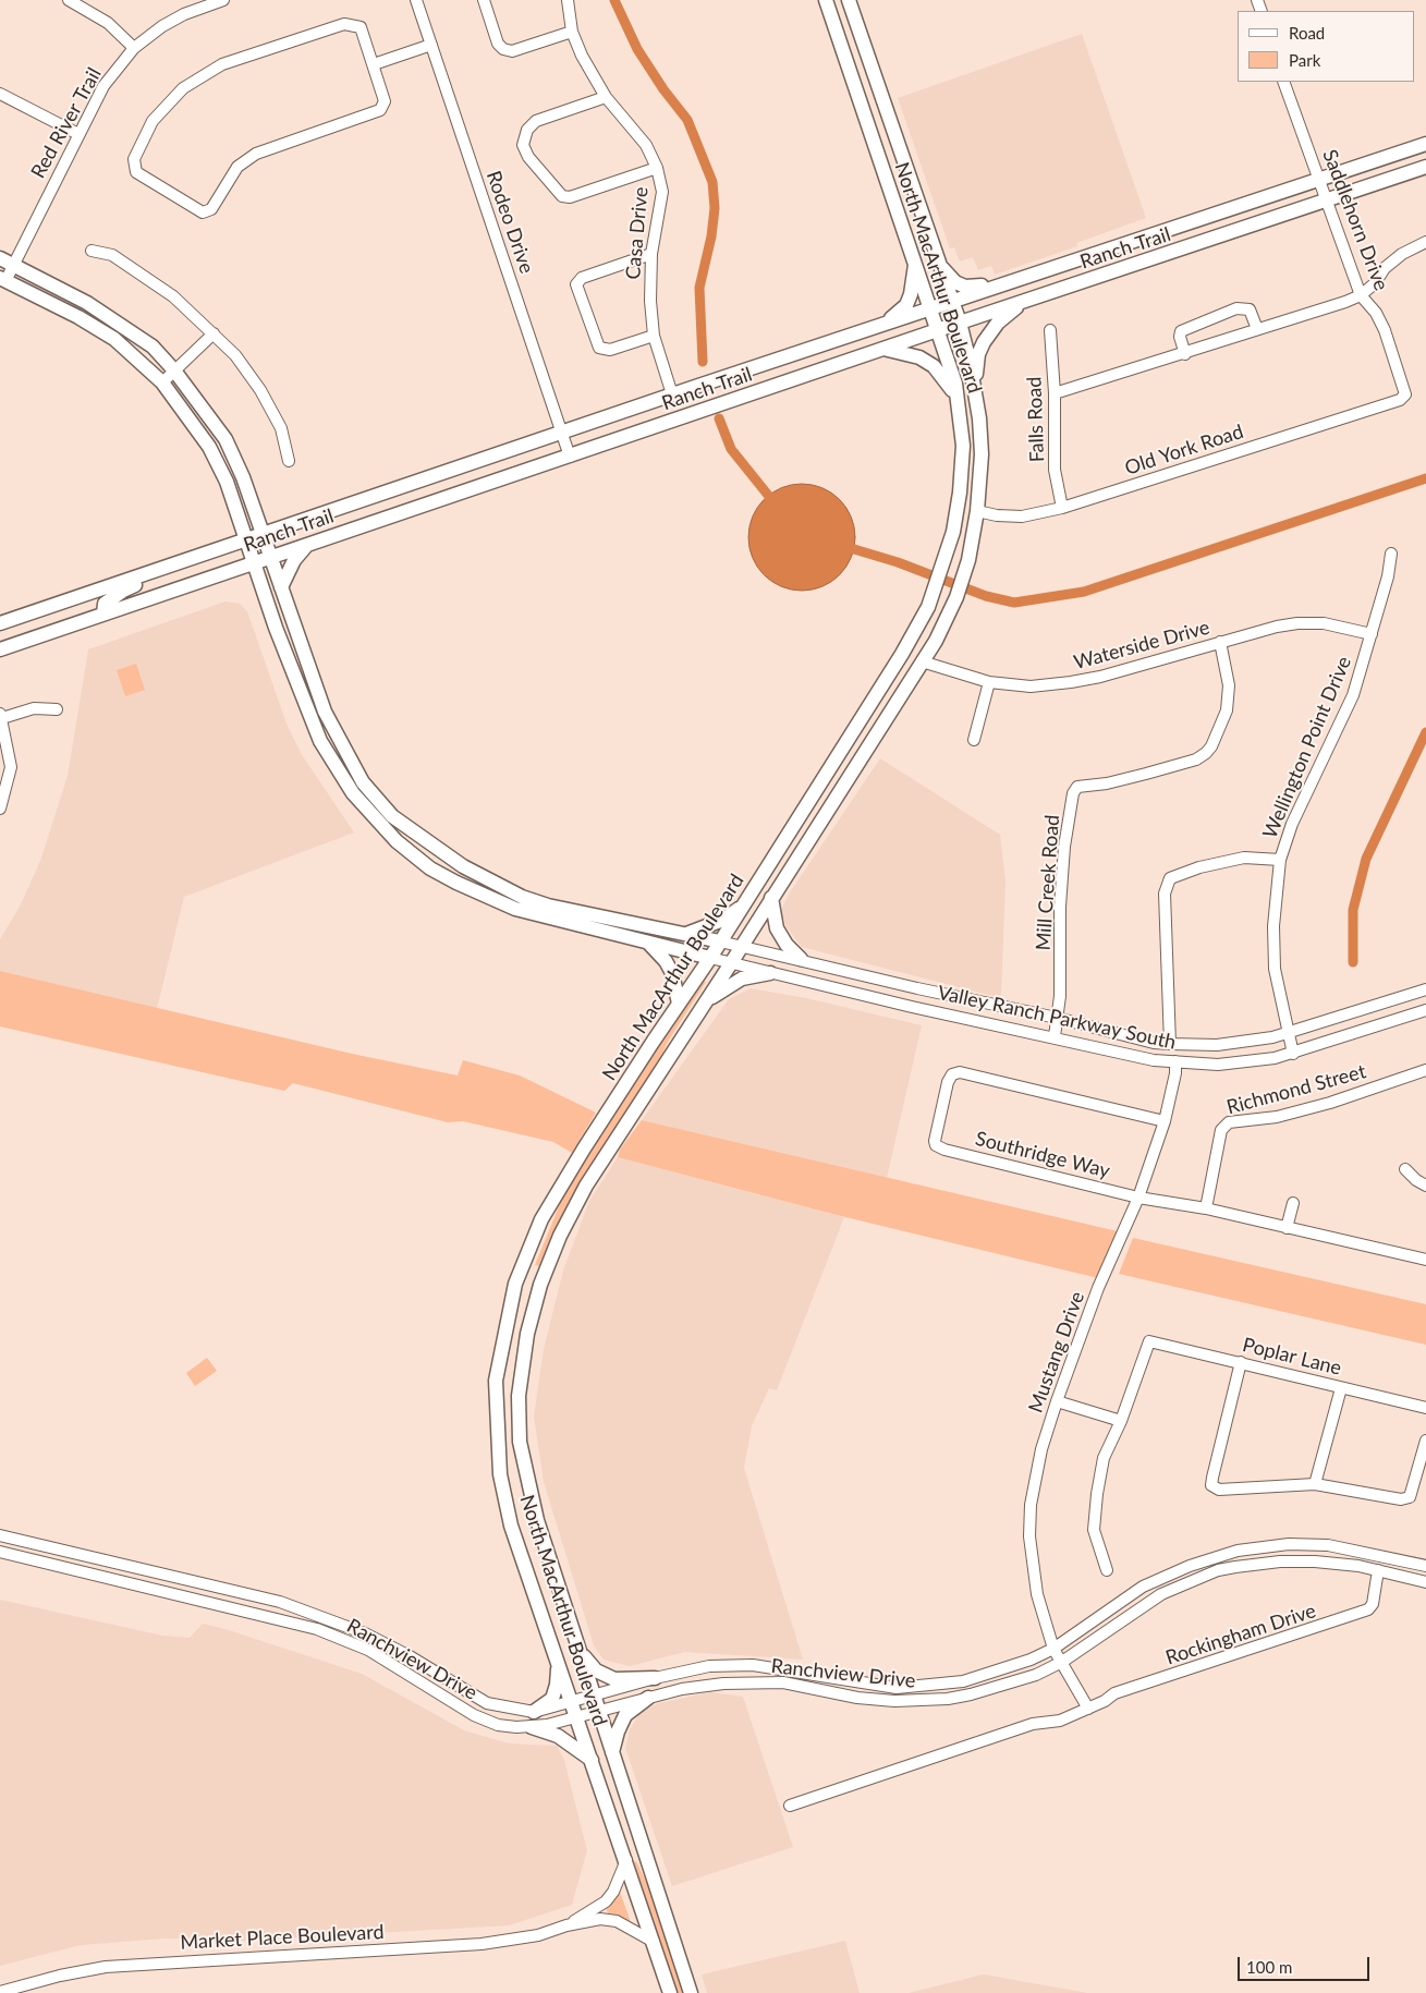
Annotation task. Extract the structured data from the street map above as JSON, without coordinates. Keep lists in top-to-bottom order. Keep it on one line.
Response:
{"streets":{"main road":["Ranch Trail","North MacArthur Boulevard"],"street":["Red River Trail","Saddlehorn Drive","Rodeo Drive","Casa Drive","Falls Road","Old York Road","Waterside Drive","Wellington Point Drive","Mill Creek Road","Valley Ranch Parkway South","Richmond Street","Southridge Way","Mustang Drive","Poplar Lane","Rockingham Drive","Ranchview Drive","Market Place Boulevard"]},"crossings":[["Saddlehorn Drive","Ranch Trail"],["Saddlehorn Drive","Old York Road"],["Rodeo Drive","Ranch Trail"],["Casa Drive","Ranch Trail"],["Ranch Trail","North MacArthur Boulevard"],["North MacArthur Boulevard","Old York Road"],["North MacArthur Boulevard","Waterside Drive"],["North MacArthur Boulevard","Valley Ranch Parkway South"],["North MacArthur Boulevard","Ranchview Drive"],["North MacArthur Boulevard","Market Place Boulevard"],["Falls Road","Old York Road"],["Waterside Drive","Wellington Point Drive"],["Waterside Drive","Mill Creek Road"],["Wellington Point Drive","Valley Ranch Parkway South"],["Mill Creek Road","Valley Ranch Parkway South"],["Valley Ranch Parkway South","Mustang Drive"],["Richmond Street","Southridge Way"],["Southridge Way","Mustang Drive"],["Mustang Drive","Ranchview Drive"],["Rockingham Drive","Ranchview Drive"]],"legend":["Road","Park"],"scale_bar":"100 m"}
